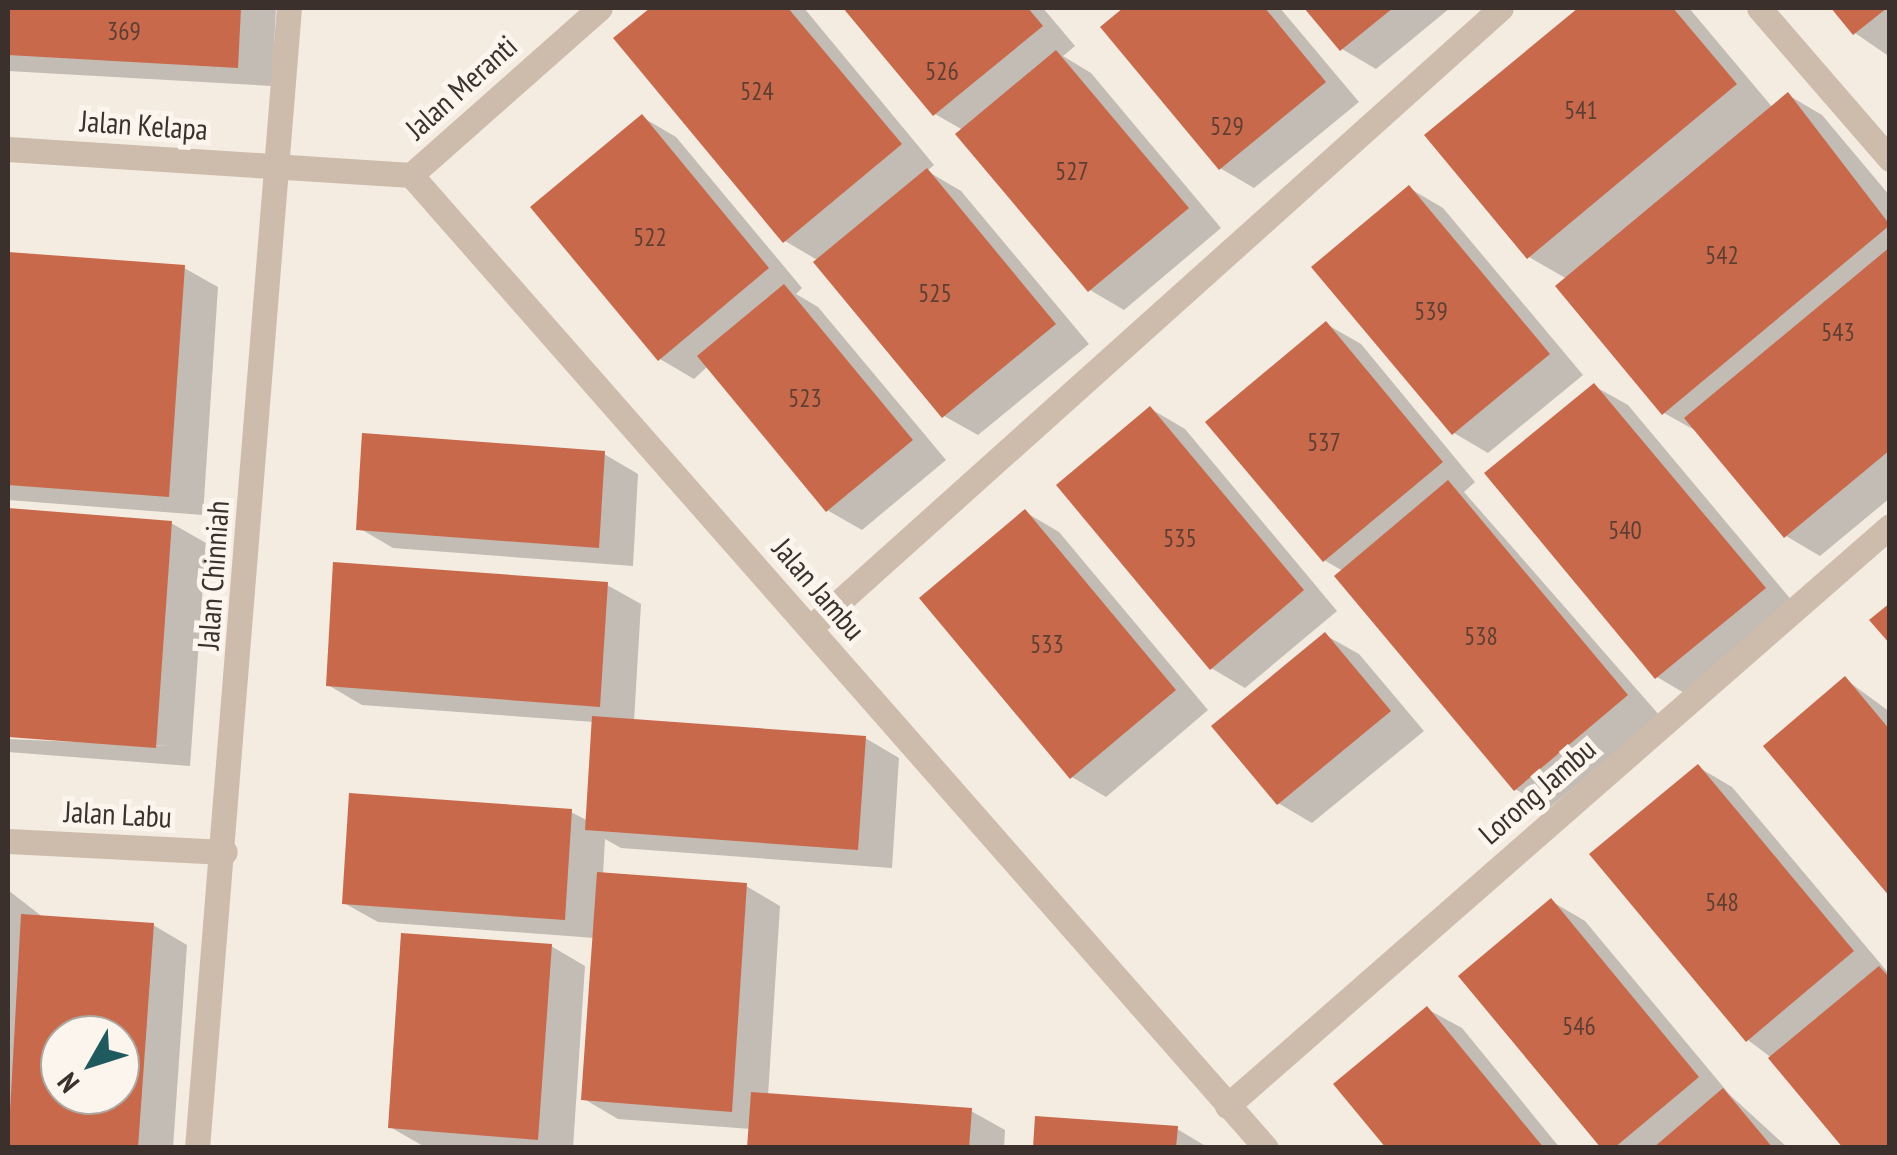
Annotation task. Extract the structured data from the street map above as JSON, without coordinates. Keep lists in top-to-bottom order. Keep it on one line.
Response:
{"streets":{"street":["Jalan Meranti","Jalan Kelapa","Jalan Chinniah","Jalan Jambu","Lorong Jambu","Jalan Labu"]},"crossings":[["Jalan Meranti","Jalan Jambu"],["Jalan Kelapa","Jalan Chinniah"],["Jalan Chinniah","Jalan Labu"],["Jalan Jambu","Lorong Jambu"]],"house_numbers":["369","526","524","541","529","527","522","542","525","539","543","523","537","540","535","538","533","548","546"],"north":"bottom left"}
